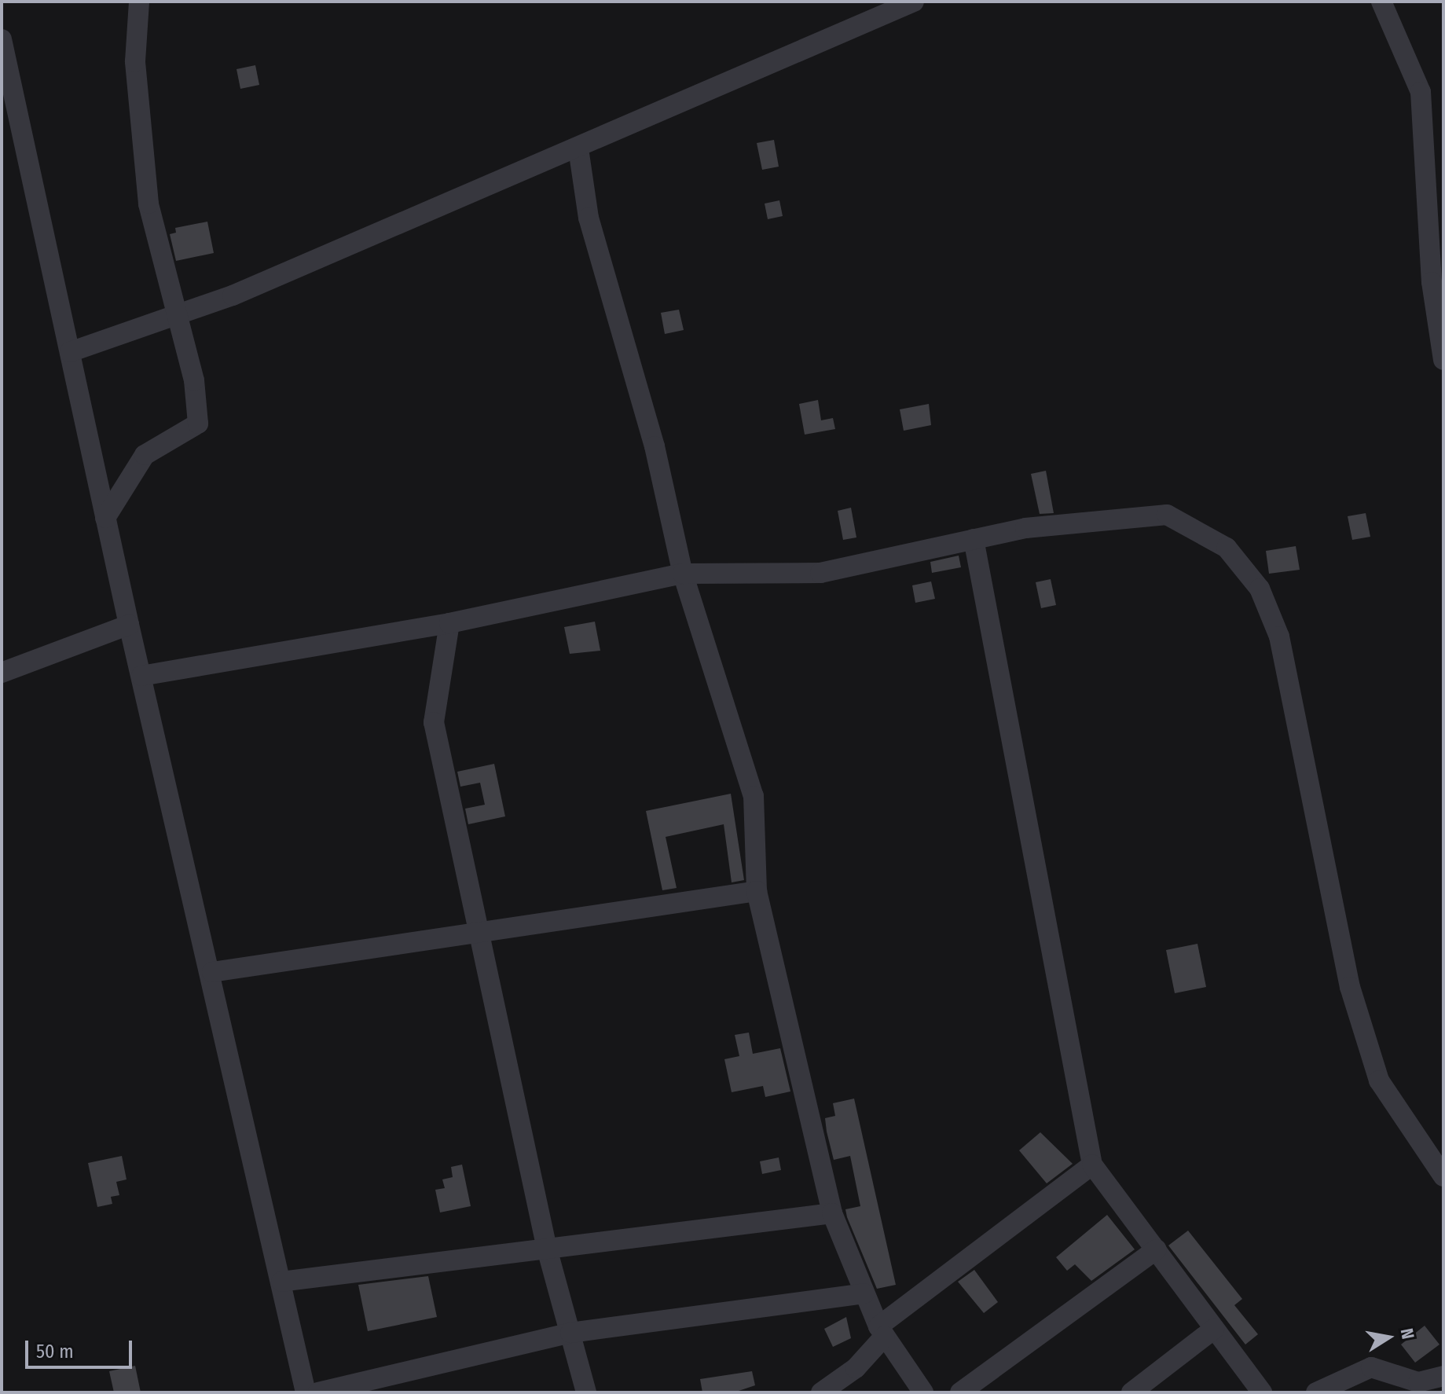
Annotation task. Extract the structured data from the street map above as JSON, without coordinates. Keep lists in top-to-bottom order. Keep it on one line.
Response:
{"scale_bar":"50 m","north":"right"}
